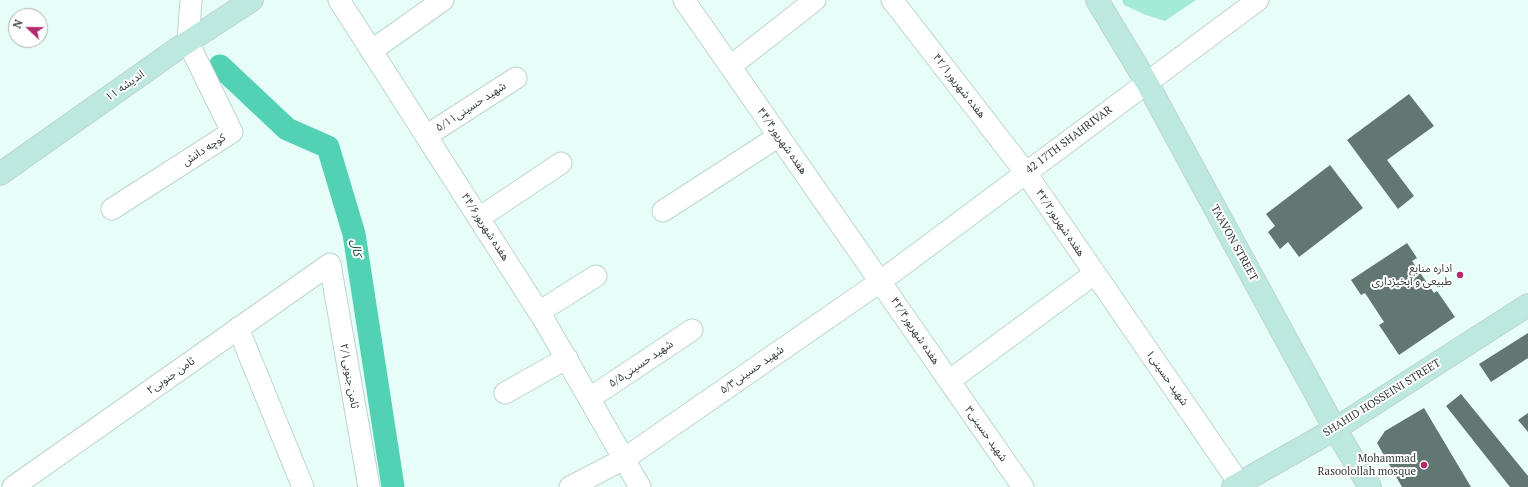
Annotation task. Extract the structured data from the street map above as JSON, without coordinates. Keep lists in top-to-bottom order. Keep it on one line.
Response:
{"streets":{"street":["اندیشه ۱۱","هفده شهریور۴۲/۱","شهید حسینی۵/۱۱","42 17TH SHAHRIVAR","هفده شهریور۴۴/۴","کوچه دانش","هفده شهریور۴۲/۲","هفده شهریور۴۴/۶","TA'AVON STREET","هفده شهریور۴۲/۴","شهید حسینی۵/۵","شهید حسینی۵/۳","ثامن جنوبی۲","ثامن جنوبی۲/۱","شهید حسینی۱","SHAHID HOSSEINI STREET","شهید حسینی۳"]},"crossings":[["اندیشه ۱۱","کوچه دانش"],["هفده شهریور۴۲/۱","42 17TH SHAHRIVAR"],["هفده شهریور۴۲/۱","هفده شهریور۴۲/۲"],["شهید حسینی۵/۱۱","هفده شهریور۴۴/۶"],["42 17TH SHAHRIVAR","هفده شهریور۴۴/۴"],["42 17TH SHAHRIVAR","هفده شهریور۴۲/۲"],["42 17TH SHAHRIVAR","TA'AVON STREET"],["42 17TH SHAHRIVAR","هفده شهریور۴۲/۴"],["42 17TH SHAHRIVAR","شهید حسینی۵/۳"],["هفده شهریور۴۴/۴","هفده شهریور۴۲/۴"],["هفده شهریور۴۴/۴","شهید حسینی۵/۳"],["هفده شهریور۴۲/۲","شهید حسینی۱"],["هفده شهریور۴۴/۶","شهید حسینی۵/۵"],["هفده شهریور۴۴/۶","شهید حسینی۵/۳"],["TA'AVON STREET","SHAHID HOSSEINI STREET"],["هفده شهریور۴۲/۴","شهید حسینی۵/۳"],["هفده شهریور۴۲/۴","شهید حسینی۳"],["ثامن جنوبی۲","ثامن جنوبی۲/۱"],["شهید حسینی۱","SHAHID HOSSEINI STREET"]],"water":["کال"],"places":["اداره منابع طبیعی و آبخیزداری","Mohammad Rasoolollah mosque"],"north":"left"}
